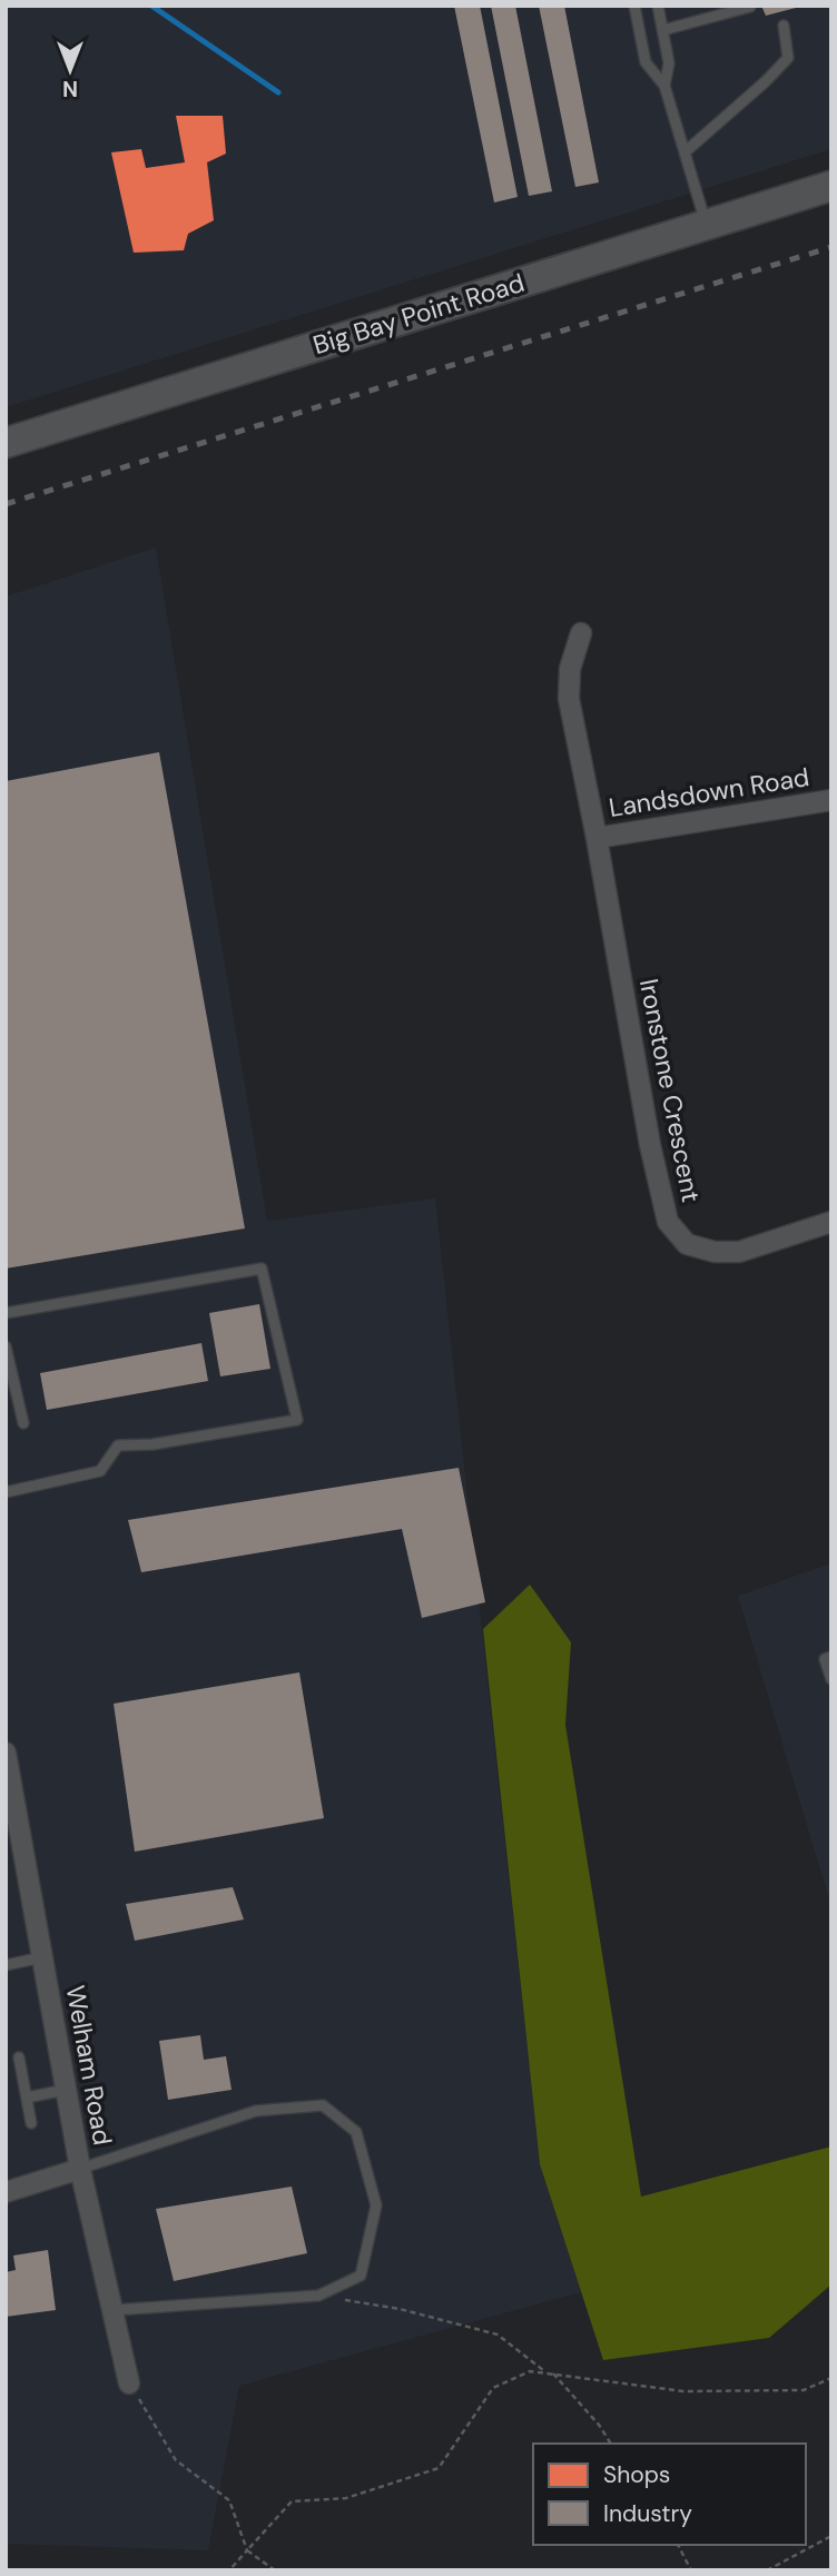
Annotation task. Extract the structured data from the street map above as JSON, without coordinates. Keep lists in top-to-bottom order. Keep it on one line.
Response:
{"streets":{"street":["Big Bay Point Road","Landsdown Road","Ironstone Crescent","Welham Road"]},"crossings":[["Landsdown Road","Ironstone Crescent"]],"legend":["Shops","Industry"],"north":"bottom"}
